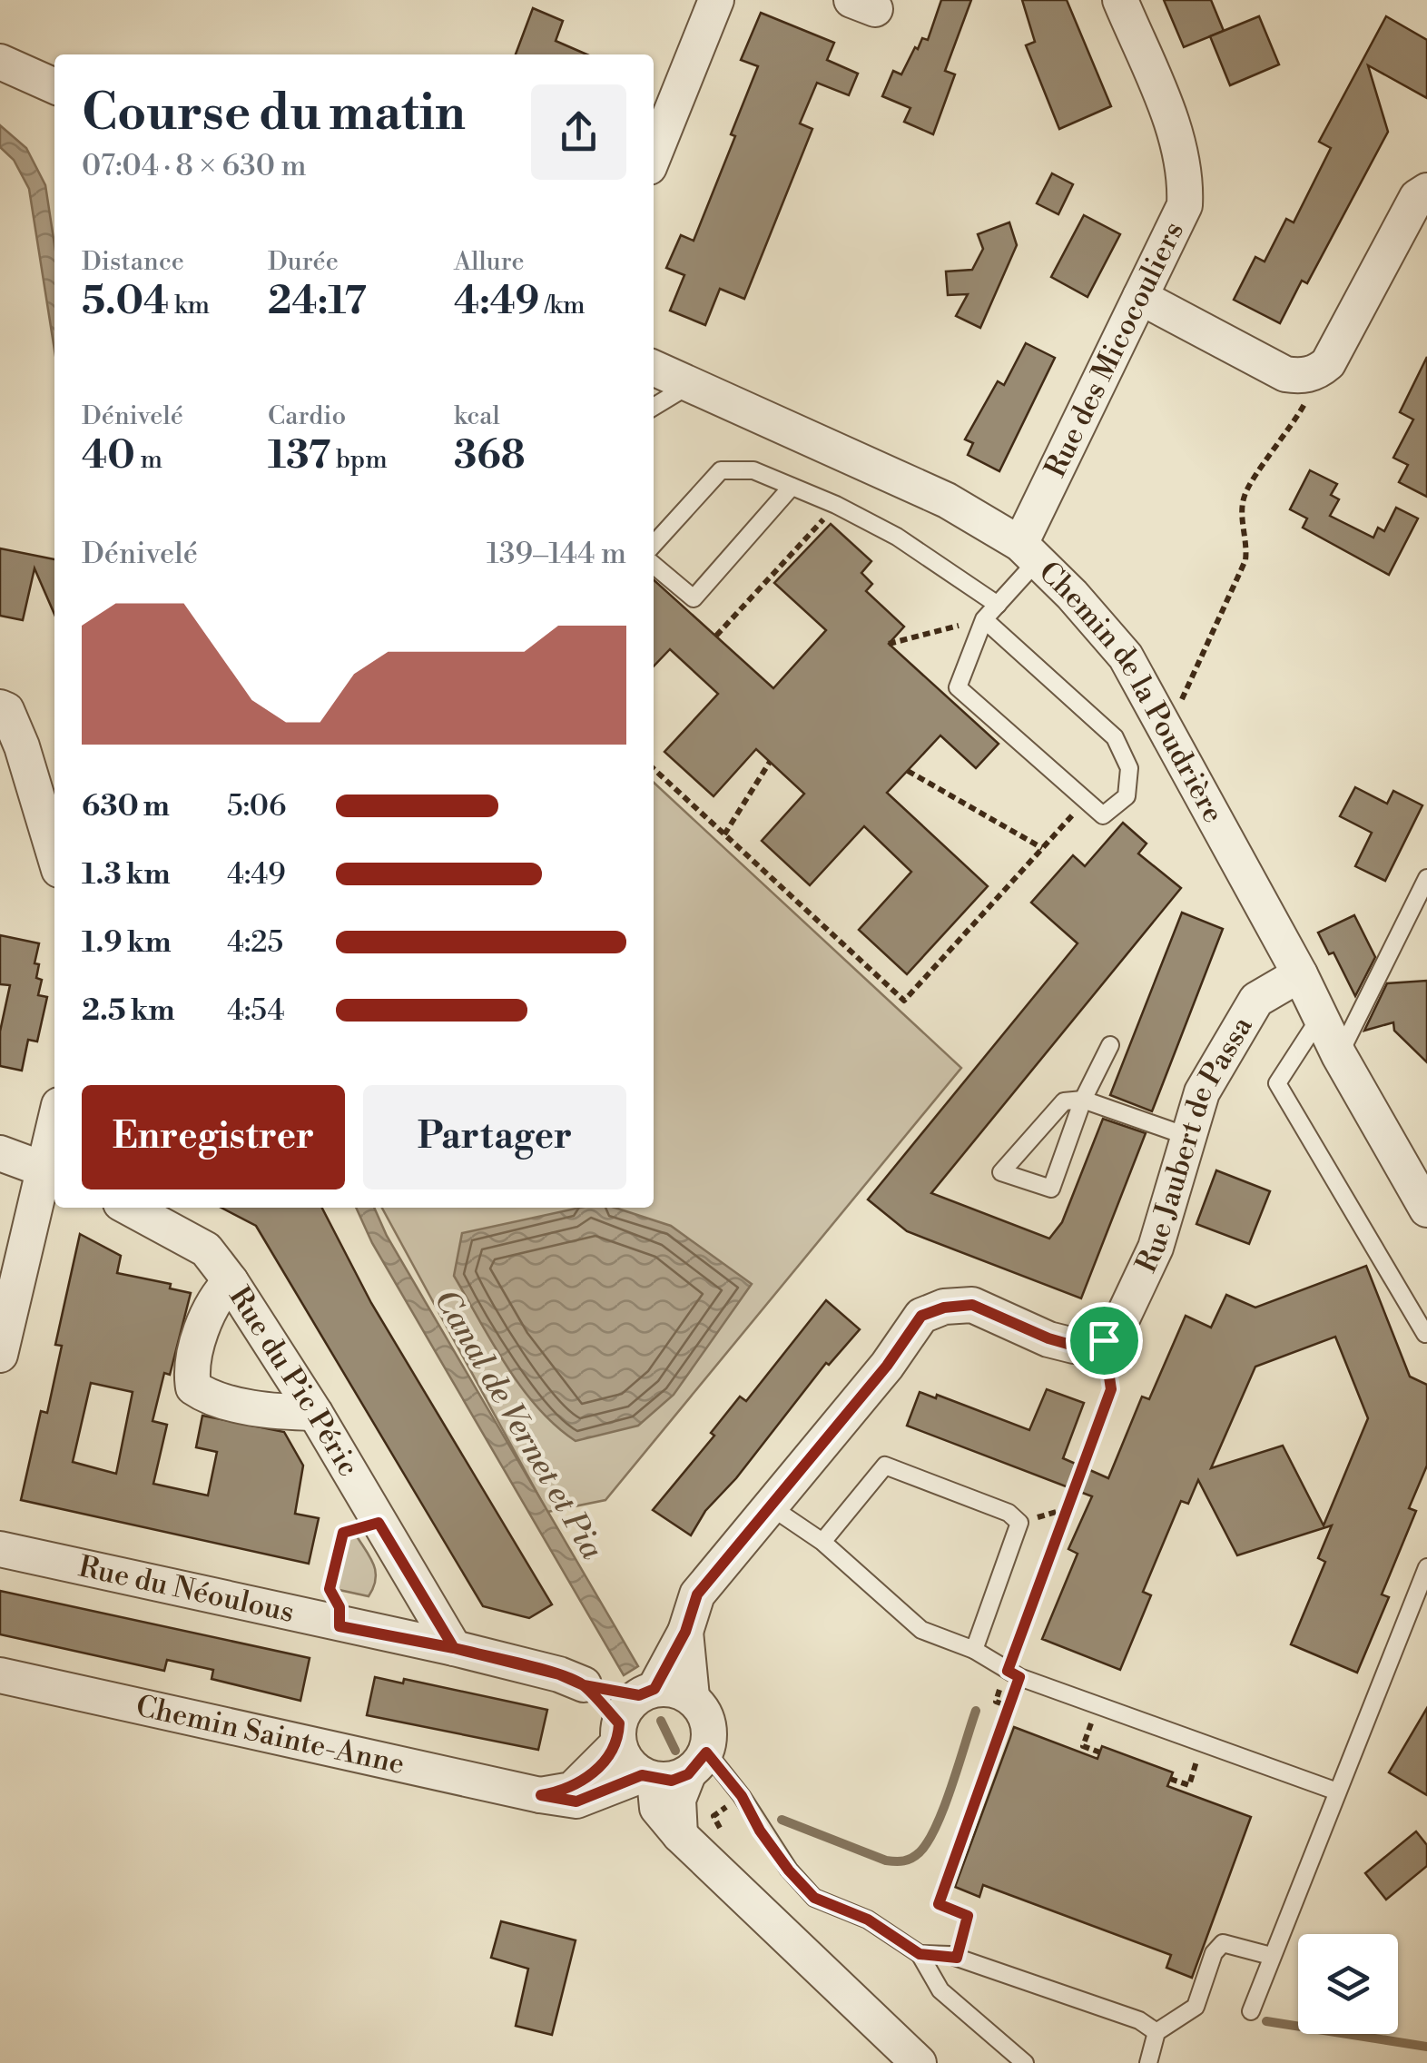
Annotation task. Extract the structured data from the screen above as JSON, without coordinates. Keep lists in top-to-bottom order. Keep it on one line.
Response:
{"streets":{"street":["Rue des Micocouliers","Chemin de la Poudrière","Rue Jaubert de Passa","Rue du Pic Péric","Rue du Néoulous","Chemin Sainte-Anne"]},"crossings":[["Rue des Micocouliers","Chemin de la Poudrière"],["Chemin de la Poudrière","Rue Jaubert de Passa"],["Rue du Pic Péric","Rue du Néoulous"],["Rue du Néoulous","Chemin Sainte-Anne"]],"water":["Canal de Vernet et Pia"],"page":{"heading":["Course du matin","07:04 · 8 × 630 m"],"stats":[["Distance","5.04 km"],["Durée","24:17"],["Allure","4:49 /km"],["Dénivelé","40 m"],["Cardio","137 bpm"],["kcal","368"]],"chart":["Dénivelé","139–144 m"],"list":[{"name":"630 m","note":"5:06"},{"name":"1.3 km","note":"4:49"},{"name":"1.9 km","note":"4:25"},{"name":"2.5 km","note":"4:54"}],"buttons":["Enregistrer","Partager"]}}
